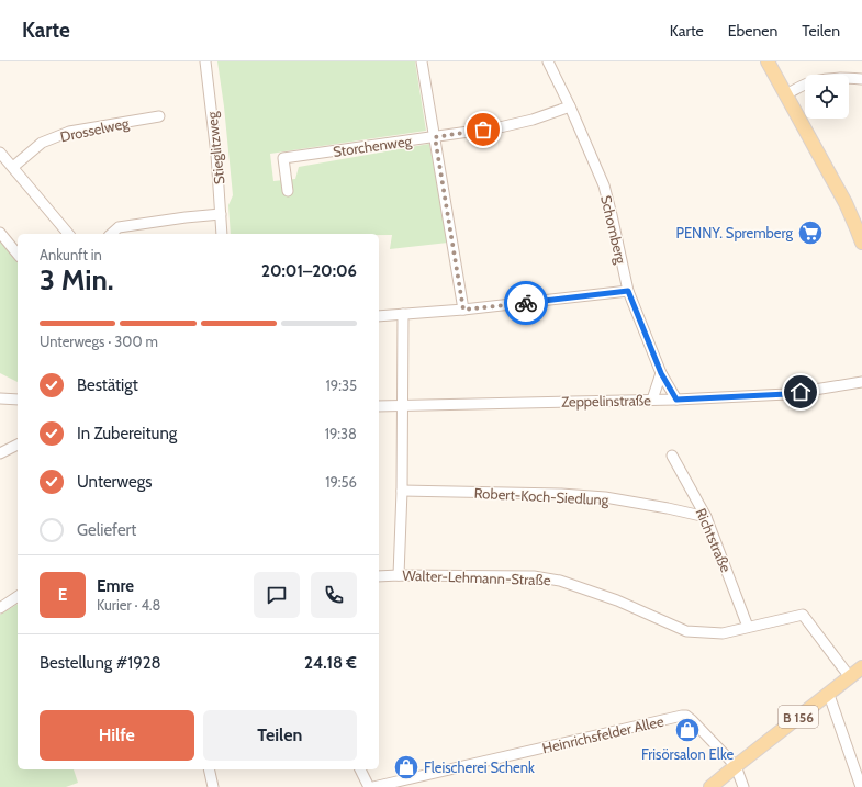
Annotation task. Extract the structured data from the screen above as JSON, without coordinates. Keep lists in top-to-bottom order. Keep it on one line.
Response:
{"streets":{"main road":["B 156"],"street":["Drosselweg","Storchenweg","Stieglitzweg","Schomberg","Zeppelinstraße","Robert-Koch-Siedlung","Richtstraße","Walter-Lehmann-Straße","Heinrichsfelder Allee"]},"crossings":[["Storchenweg","Schomberg"],["Schomberg","Zeppelinstraße"],["Robert-Koch-Siedlung","Richtstraße"],["Richtstraße","Walter-Lehmann-Straße"],["Walter-Lehmann-Straße","B 156"],["B 156","Heinrichsfelder Allee"]],"places":{"supermarket":["PENNY. Spremberg"],"shop":["Frisörsalon Elke","Fleischerei Schenk"]},"page":{"header":"Karte","nav":["Karte","Ebenen","Teilen"],"heading":["3 Min.","Ankunft in","20:01–20:06"],"panel":["Emre","Kurier · 4.8","Bestellung #1928","24.18 €"],"bar":"Unterwegs · 300 m","list":[["Bestätigt","19:35"],["In Zubereitung","19:38"],["Unterwegs","19:56"],"Geliefert"],"round":"E","buttons":["Hilfe","Teilen"]}}
